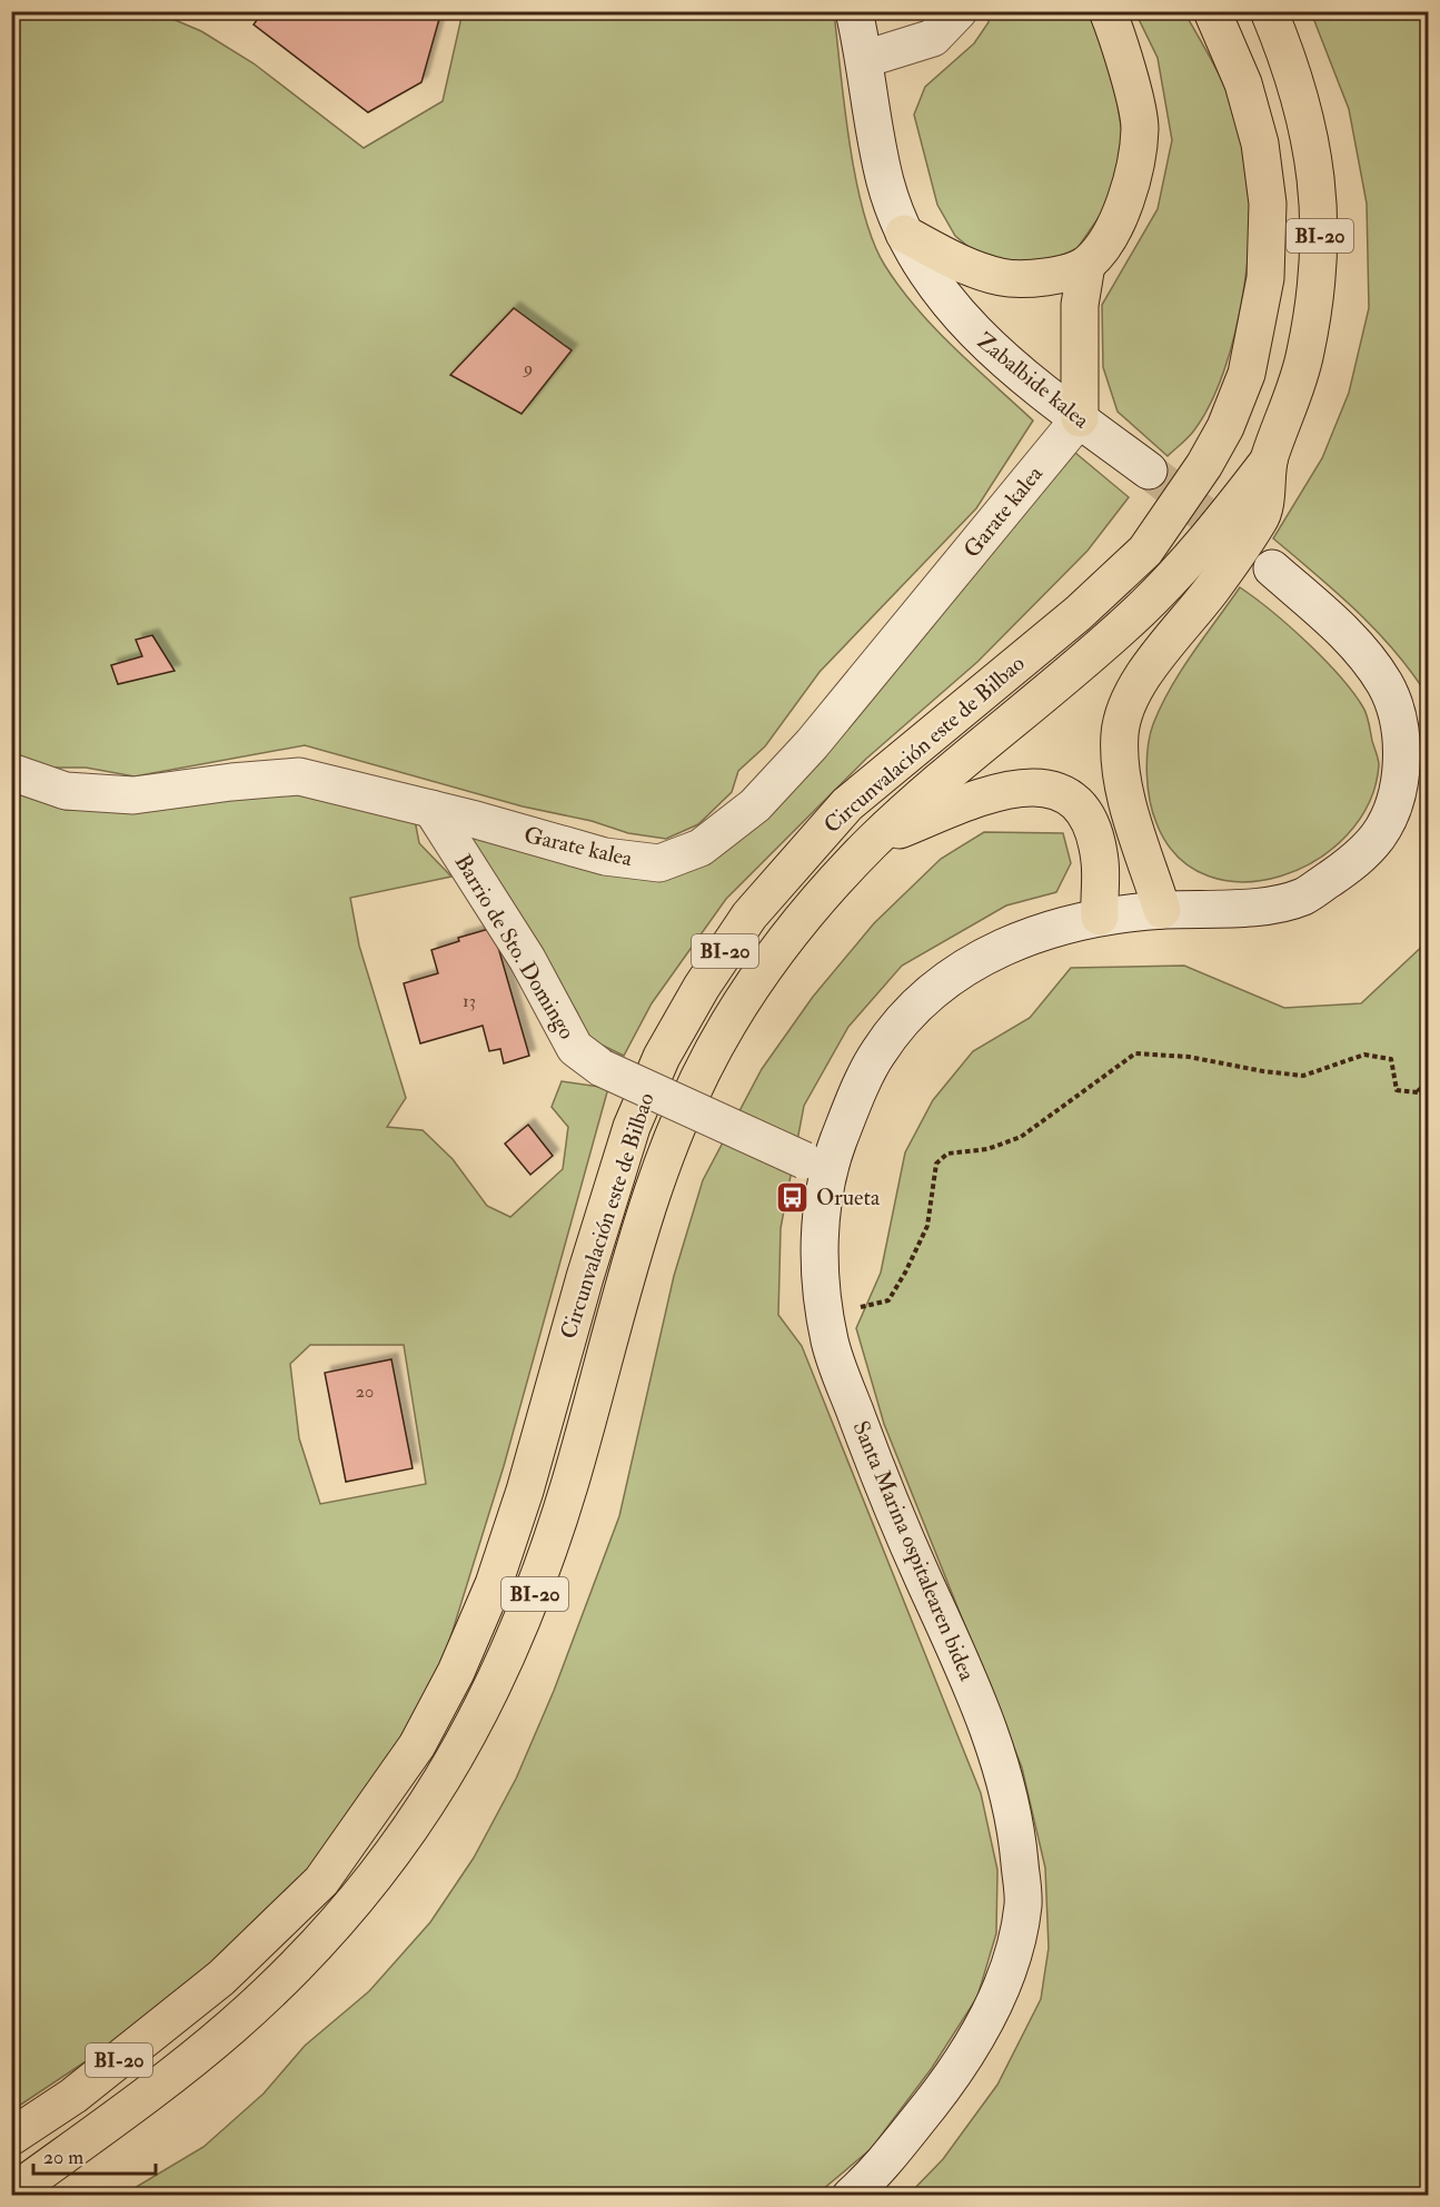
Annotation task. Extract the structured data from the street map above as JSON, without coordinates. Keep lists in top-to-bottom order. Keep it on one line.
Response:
{"streets":{"main road":["BI-20","Circunvalación este de Bilbao"],"street":["Zabalbide kalea","Garate kalea","Barrio de Sto. Domingo","Santa Marina ospitalearen bidea"]},"crossings":[["BI-20","Circunvalación este de Bilbao"],["Zabalbide kalea","Garate kalea"],["Garate kalea","Barrio de Sto. Domingo"],["Barrio de Sto. Domingo","Santa Marina ospitalearen bidea"]],"places":{"bus stop":["Orueta"]},"house_numbers":["9","13","20"],"scale_bar":"20 m"}
